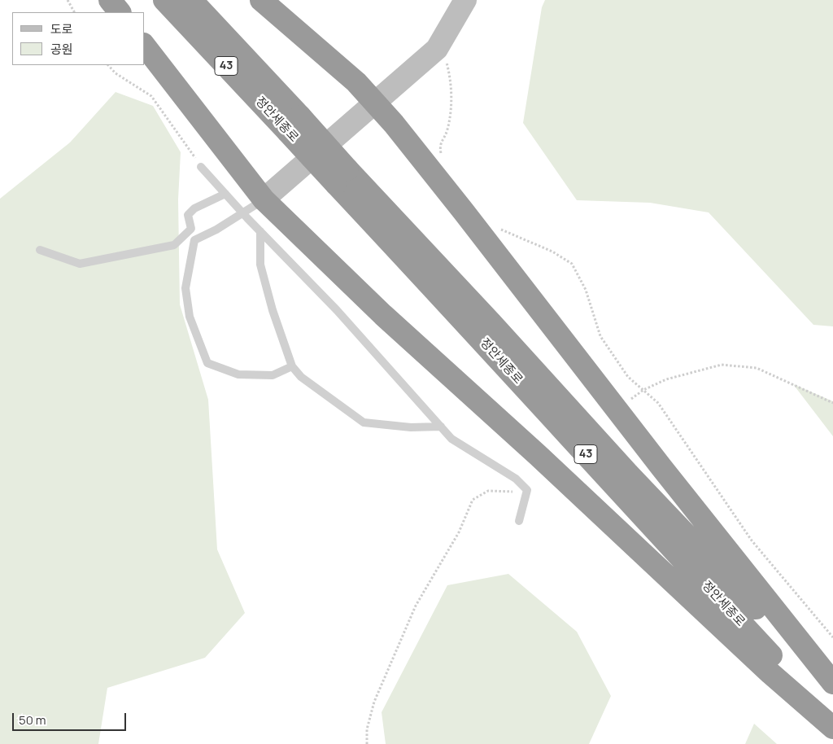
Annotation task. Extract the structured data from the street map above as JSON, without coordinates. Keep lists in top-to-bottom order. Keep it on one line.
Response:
{"streets":{"highway":["43","정안세종로"]},"legend":["도로","공원"],"scale_bar":"50 m"}
